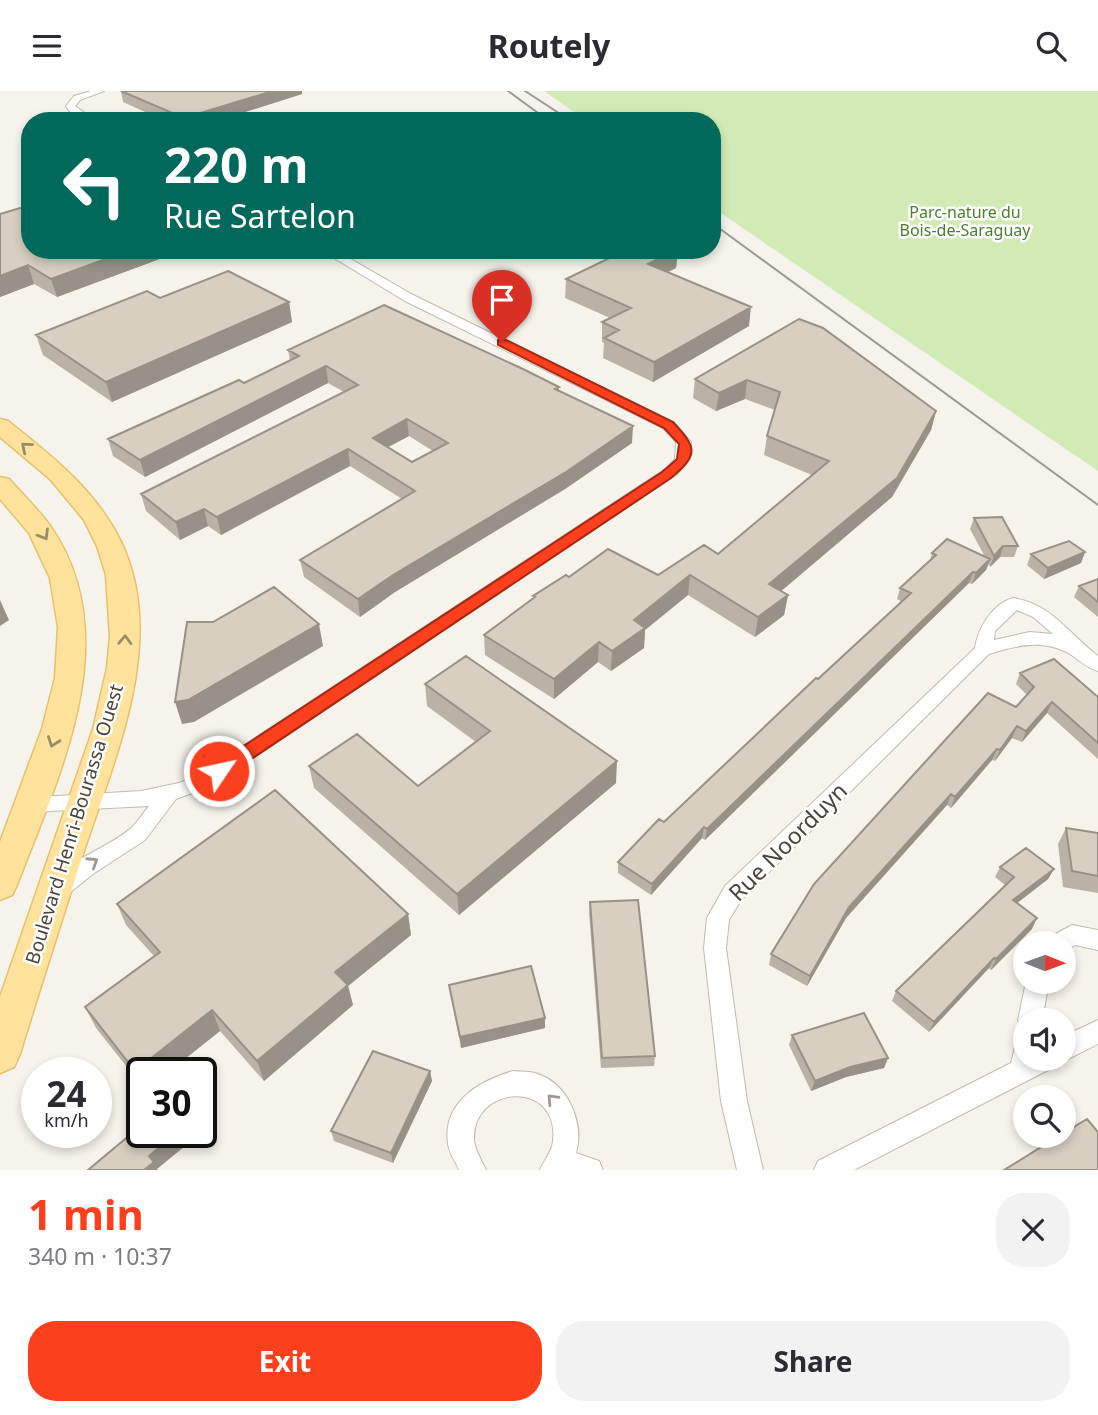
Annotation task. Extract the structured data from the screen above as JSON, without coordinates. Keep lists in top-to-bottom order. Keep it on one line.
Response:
{"streets":{"main road":["Boulevard Henri-Bourassa Ouest"],"street":["Rue Noorduyn"]},"parks":["Parc-nature du Bois-de-Saraguay"],"north":"right","page":{"header":"Routely","turn":["220 m","Rue Sartelon"],"speed":"24 km/h","limit":"30","heading":["1 min","340 m · 10:37"],"buttons":["Exit","Share"]}}
